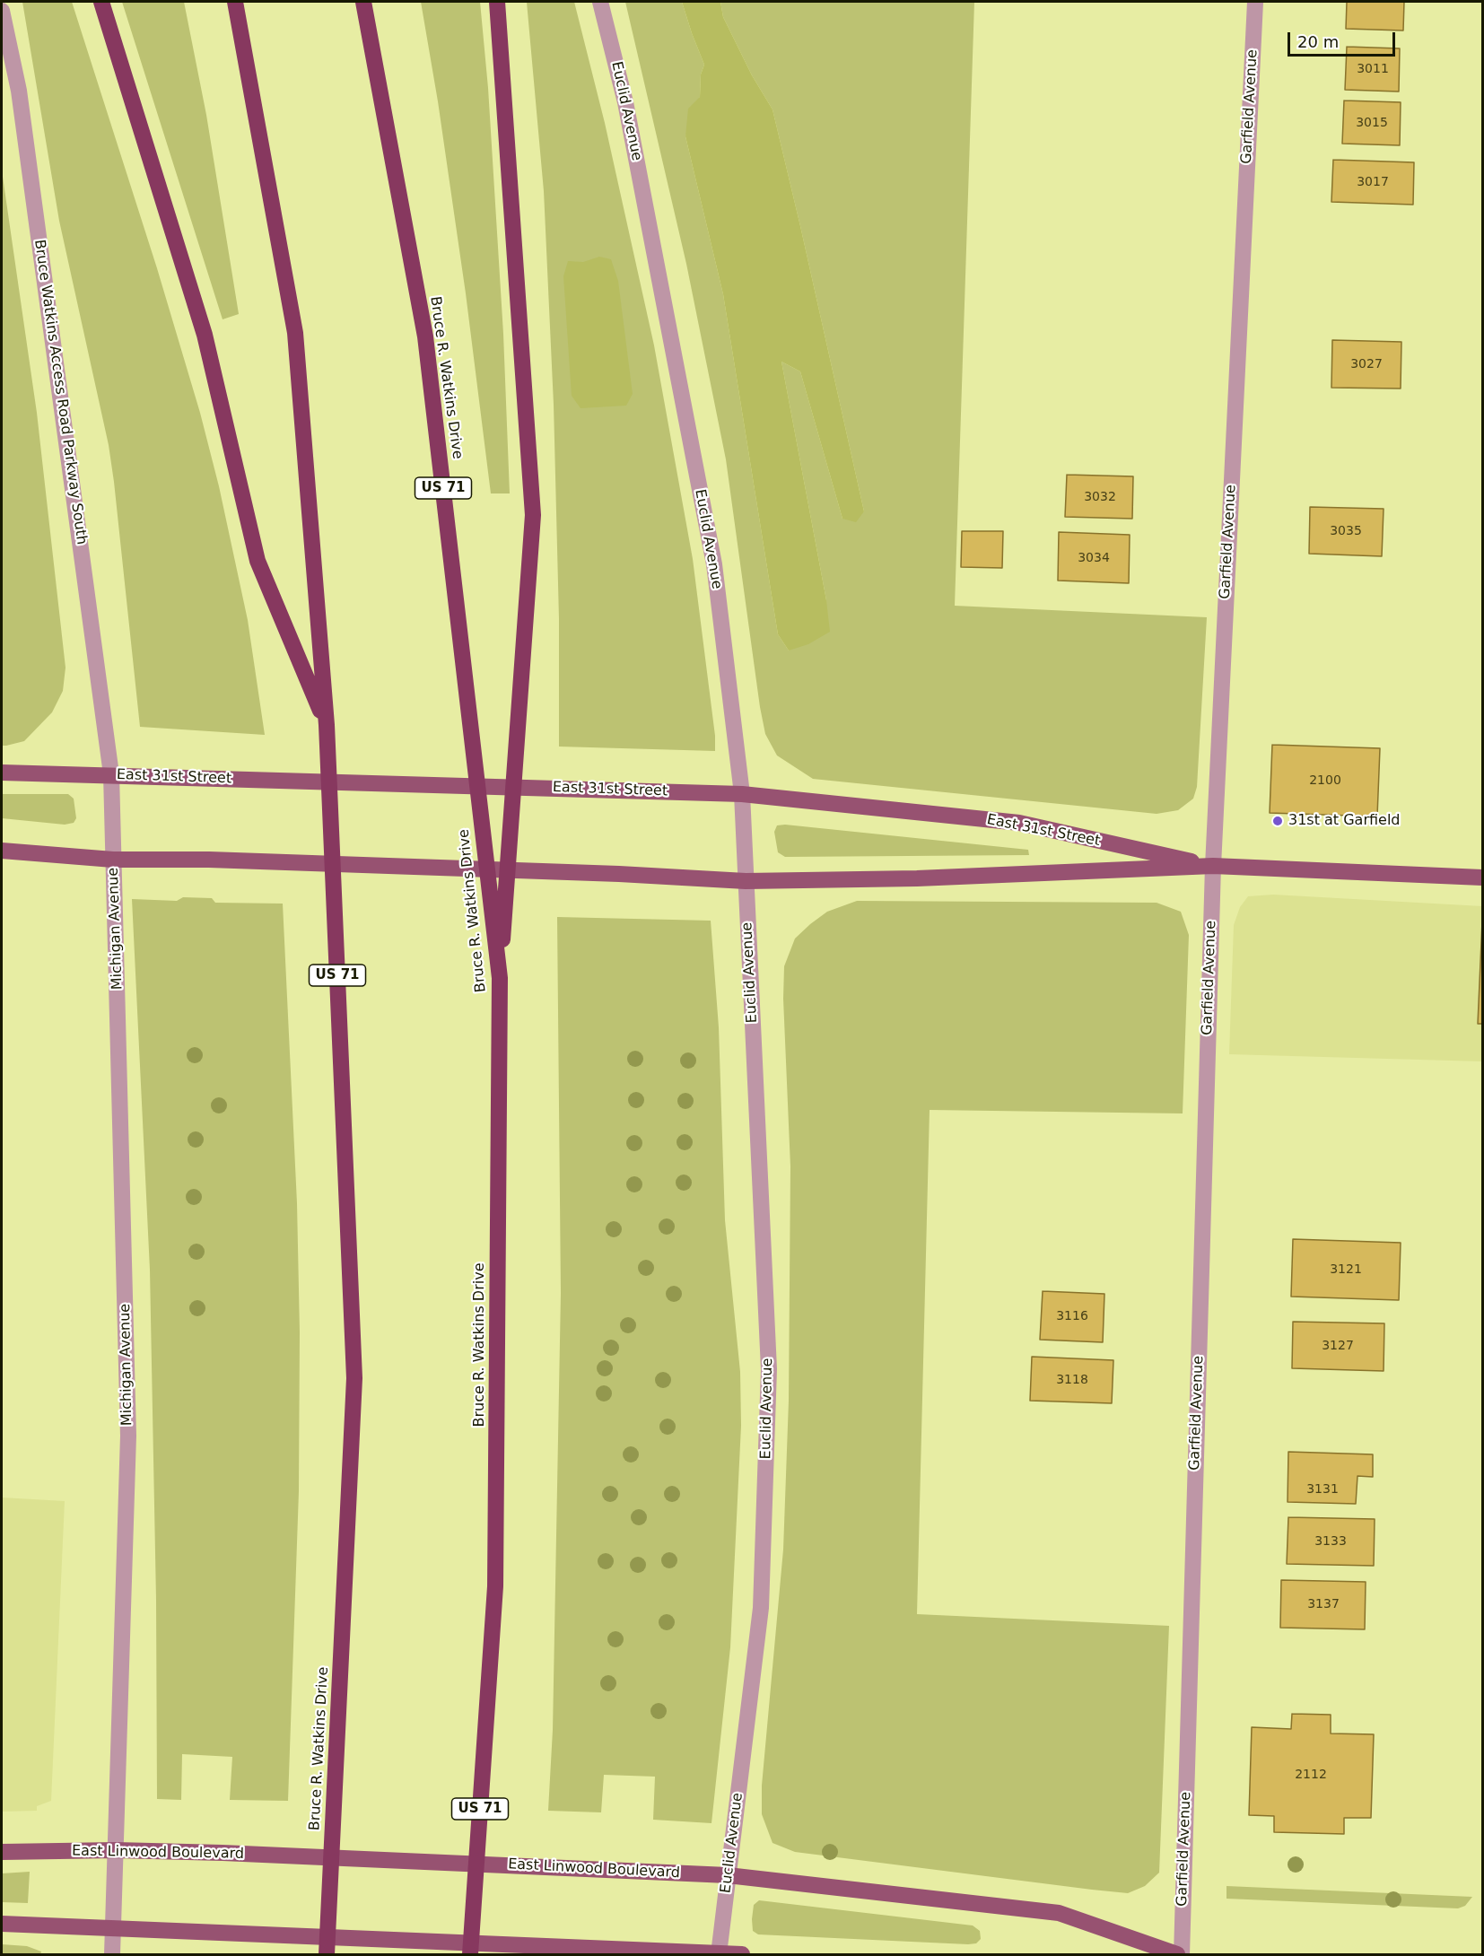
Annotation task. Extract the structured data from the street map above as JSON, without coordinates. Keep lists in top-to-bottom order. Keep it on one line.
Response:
{"streets":{"highway":["Bruce R. Watkins Drive","US 71"],"main road":["East 31st Street","East Linwood Boulevard"],"street":["Garfield Avenue","Euclid Avenue","Bruce Watkins Access Road Parkway South","Michigan Avenue"]},"crossings":[["Garfield Avenue","East 31st Street"],["Garfield Avenue","East Linwood Boulevard"],["Euclid Avenue","East 31st Street"],["Euclid Avenue","East Linwood Boulevard"],["Bruce Watkins Access Road Parkway South","East 31st Street"],["Bruce Watkins Access Road Parkway South","Michigan Avenue"],["East 31st Street","Michigan Avenue"],["Michigan Avenue","East Linwood Boulevard"]],"places":["31st at Garfield"],"house_numbers":["3011","3015","3017","3027","3032","3035","3034","2100","3121","3116","3127","3118","3131","3133","3137","2112"],"scale_bar":"20 m"}
